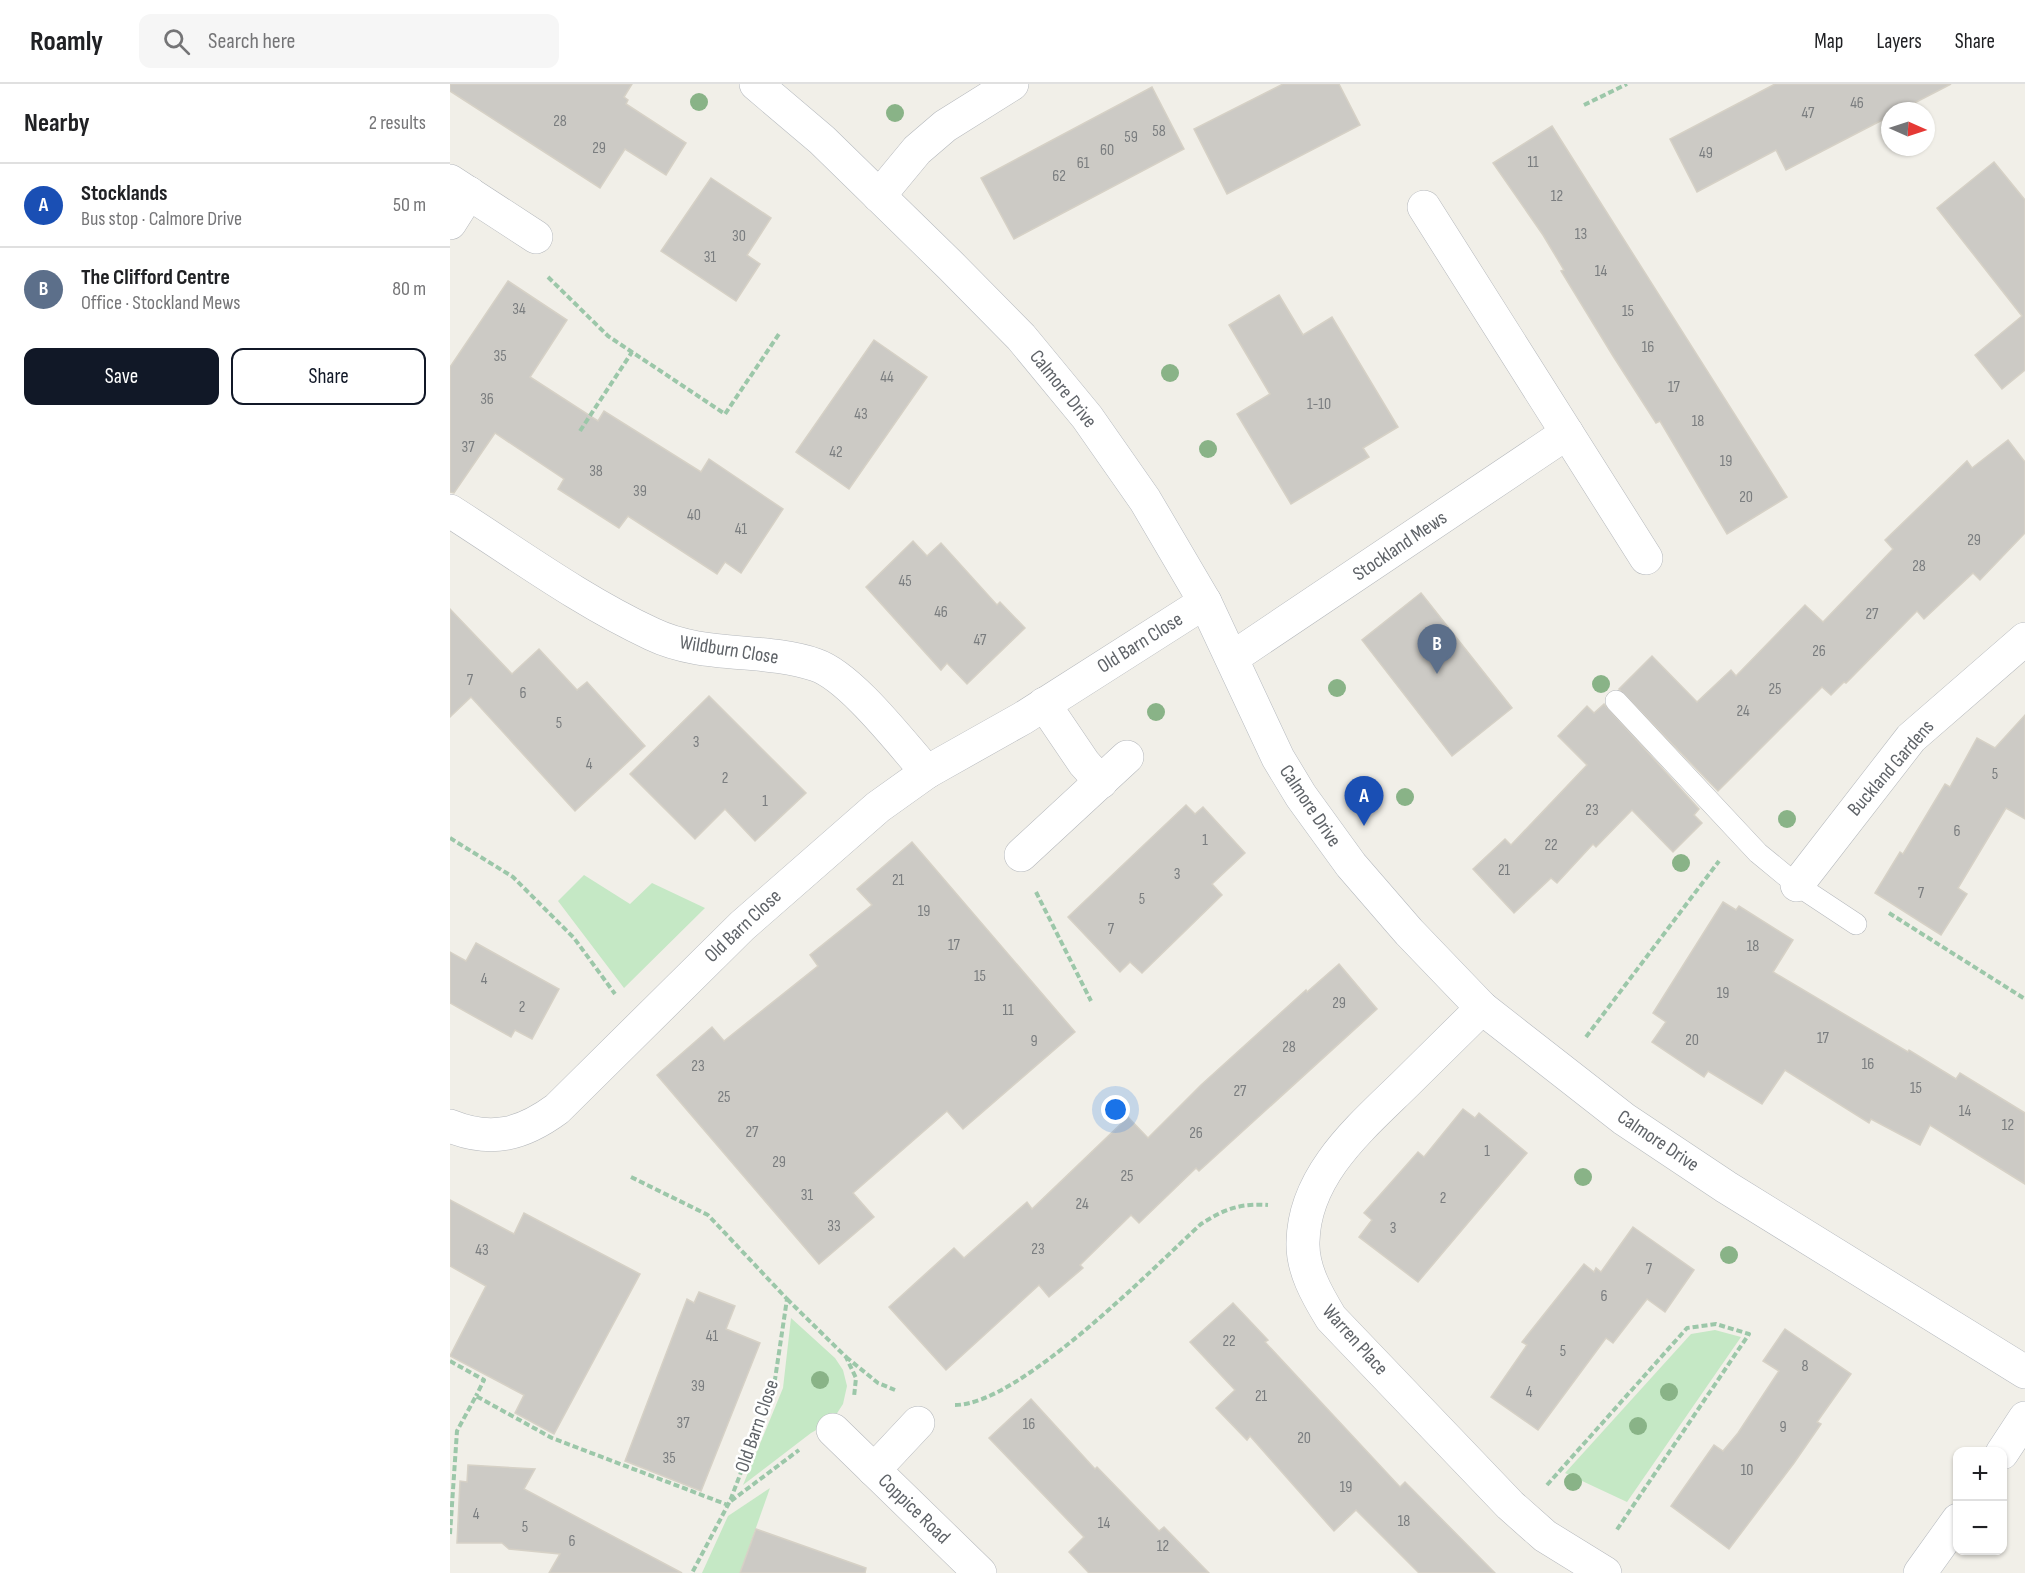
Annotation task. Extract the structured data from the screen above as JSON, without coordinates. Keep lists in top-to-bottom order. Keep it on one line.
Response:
{"streets":{"street":["Calmore Drive","Stockland Mews","Old Barn Close","Wildburn Close","Buckland Gardens","Warren Place","Coppice Road"]},"crossings":[["Calmore Drive","Stockland Mews"],["Calmore Drive","Old Barn Close"],["Calmore Drive","Warren Place"],["Old Barn Close","Wildburn Close"]],"house_numbers":["46","47","28","58","59","29","60","49","11","61","62","12","13","30","31","14","34","15","16","35","44","17","36","1-10","43","18","37","42","19","38","39","20","40","41","29","28","45","46","27","47","26","7","25","6","24","5","3","4","5","2","1","23","6","1","22","21","3","21","7","5","19","7","17","18","15","4","19","29","2","11","17","20","9","28","16","23","15","27","25","14","12","27","26","1","29","25","31","2","24","33","3","23","43","7","6","41","22","5","8","39","4","21","37","16","9","20","35","10","19","4","18","14","5","6","12"],"north":"right","page":{"header":"Roamly","search":"Search here","nav":["Map","Layers","Share"],"heading":["Nearby","2 results"],"list":[{"mark":"A","name":"Stocklands","note":"Bus stop · Calmore Drive","value":"50 m"},{"mark":"B","name":"The Clifford Centre","note":"Office · Stockland Mews","value":"80 m"}],"buttons":["Save","Share"],"pins":["B","A"],"map_buttons":["+","−"]}}
